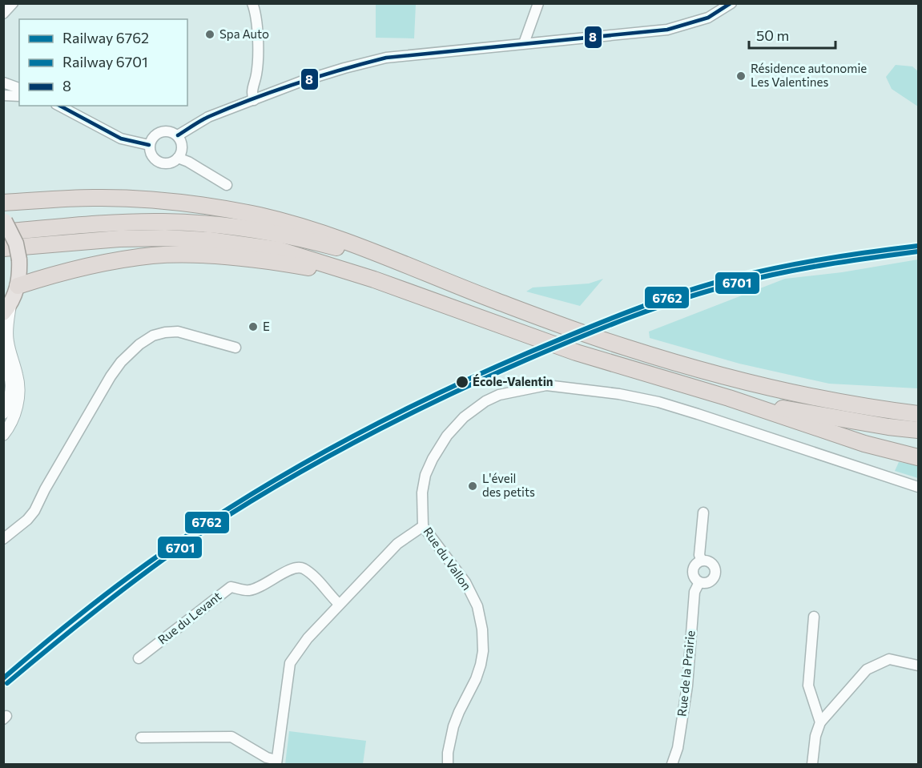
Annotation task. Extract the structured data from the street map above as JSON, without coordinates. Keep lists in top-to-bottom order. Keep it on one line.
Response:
{"streets":{"street":["Rue du Vallon","Rue du Levant","Rue de la Prairie"]},"places":["Spa Auto","Résidence autonomie Les Valentines","E","École-Valentin","L'éveil des petits"],"lines":["transit line 8","rail line 6762","rail line 6701"],"legend":["Railway 6762","Railway 6701","8"],"scale_bar":"50 m"}
